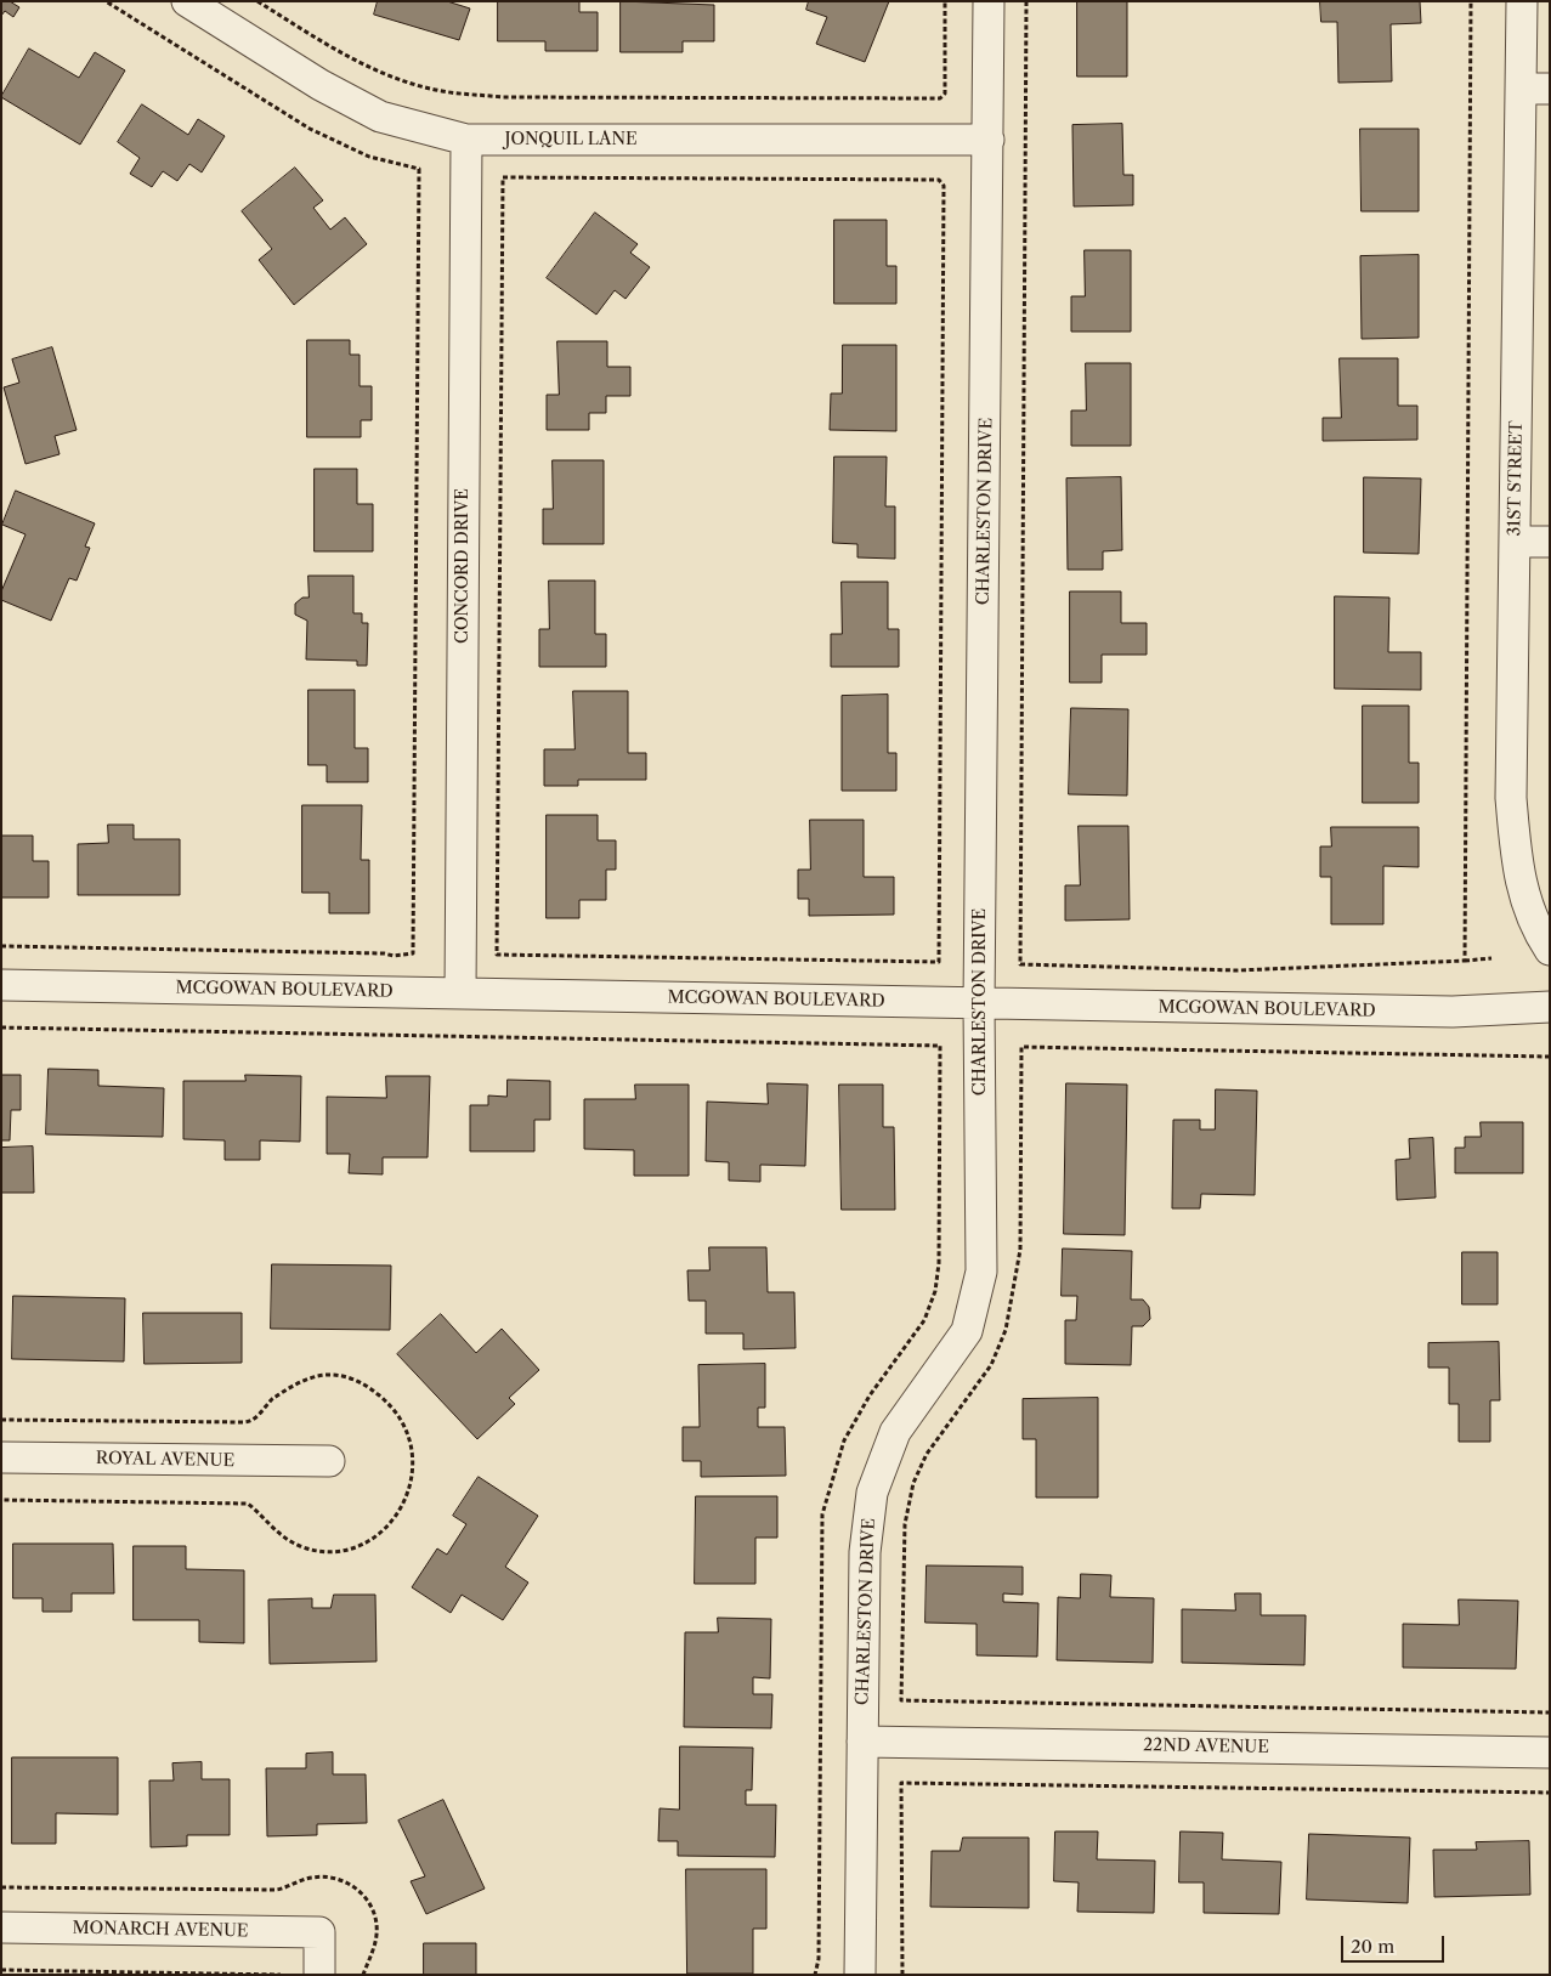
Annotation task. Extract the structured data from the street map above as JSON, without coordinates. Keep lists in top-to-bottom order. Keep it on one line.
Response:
{"streets":{"street":["JONQUIL LANE","31ST STREET","CHARLESTON DRIVE","CONCORD DRIVE","MCGOWAN BOULEVARD","ROYAL AVENUE","22ND AVENUE","MONARCH AVENUE"]},"crossings":[["JONQUIL LANE","CHARLESTON DRIVE"],["JONQUIL LANE","CONCORD DRIVE"],["CHARLESTON DRIVE","MCGOWAN BOULEVARD"],["CHARLESTON DRIVE","22ND AVENUE"],["CONCORD DRIVE","MCGOWAN BOULEVARD"]],"scale_bar":"20 m"}
